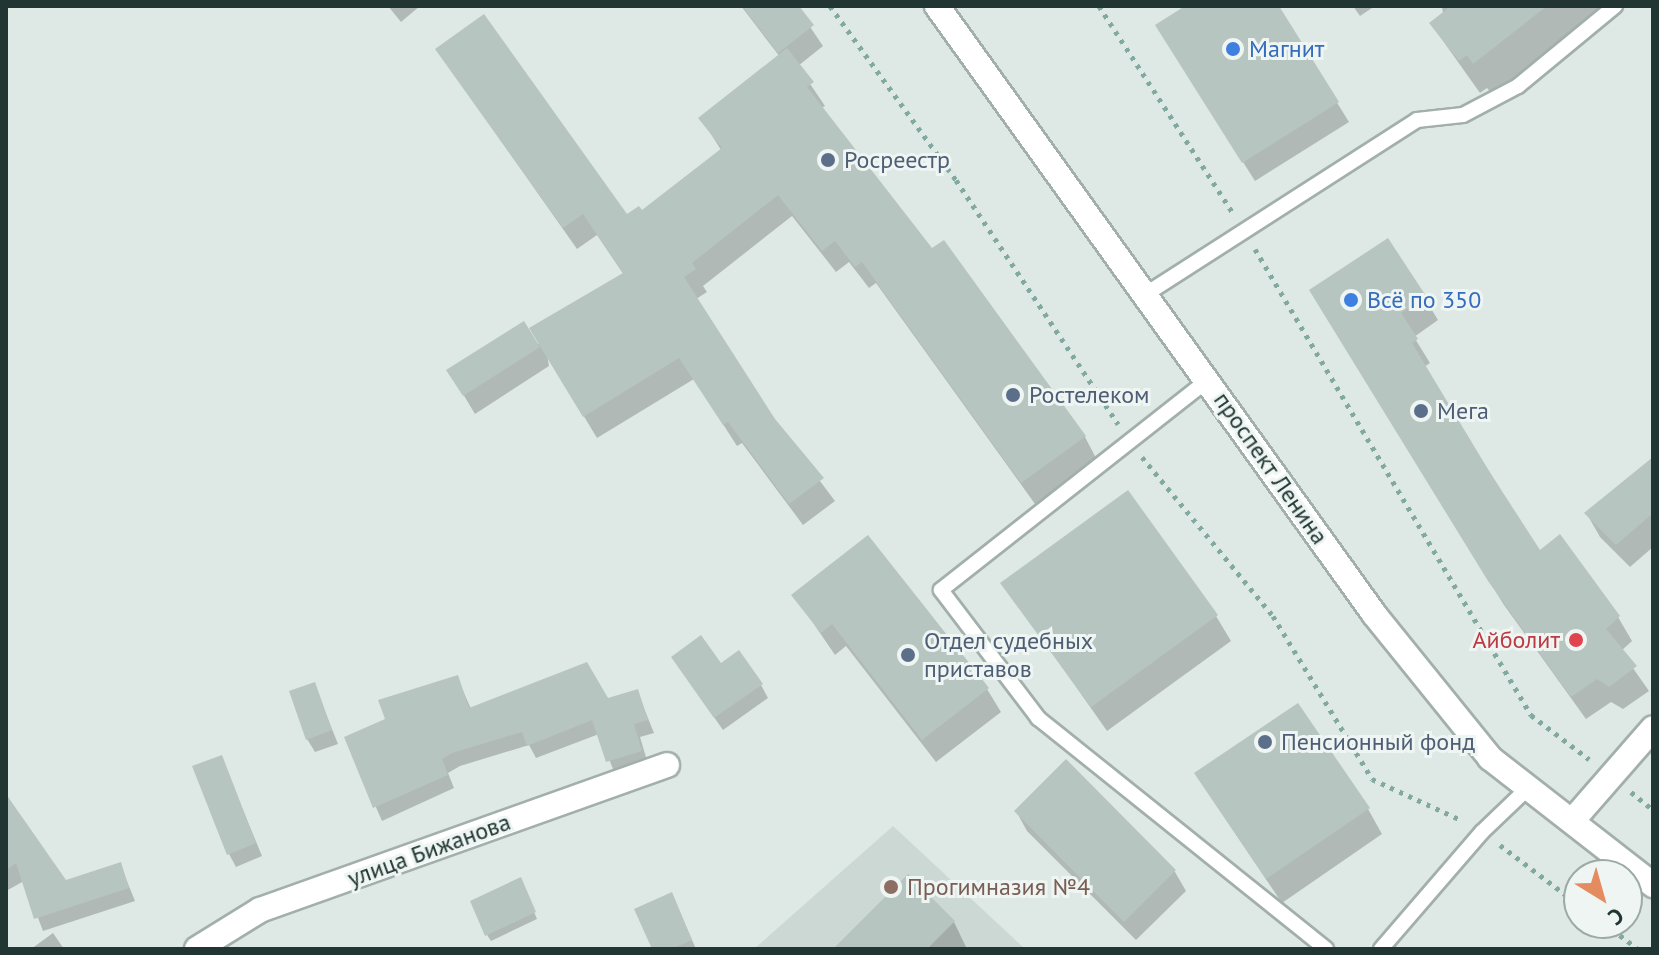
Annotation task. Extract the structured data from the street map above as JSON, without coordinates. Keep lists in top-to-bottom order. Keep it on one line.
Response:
{"streets":{"main road":["проспект Ленина","улица Бижанова"]},"places":["Магнит","Росреестр","Всё по 350","Ростелеком","Мега","Айболит","Отдел судебных приставов","Пенсионный фонд","Прогимназия №4"],"north":"bottom right"}
